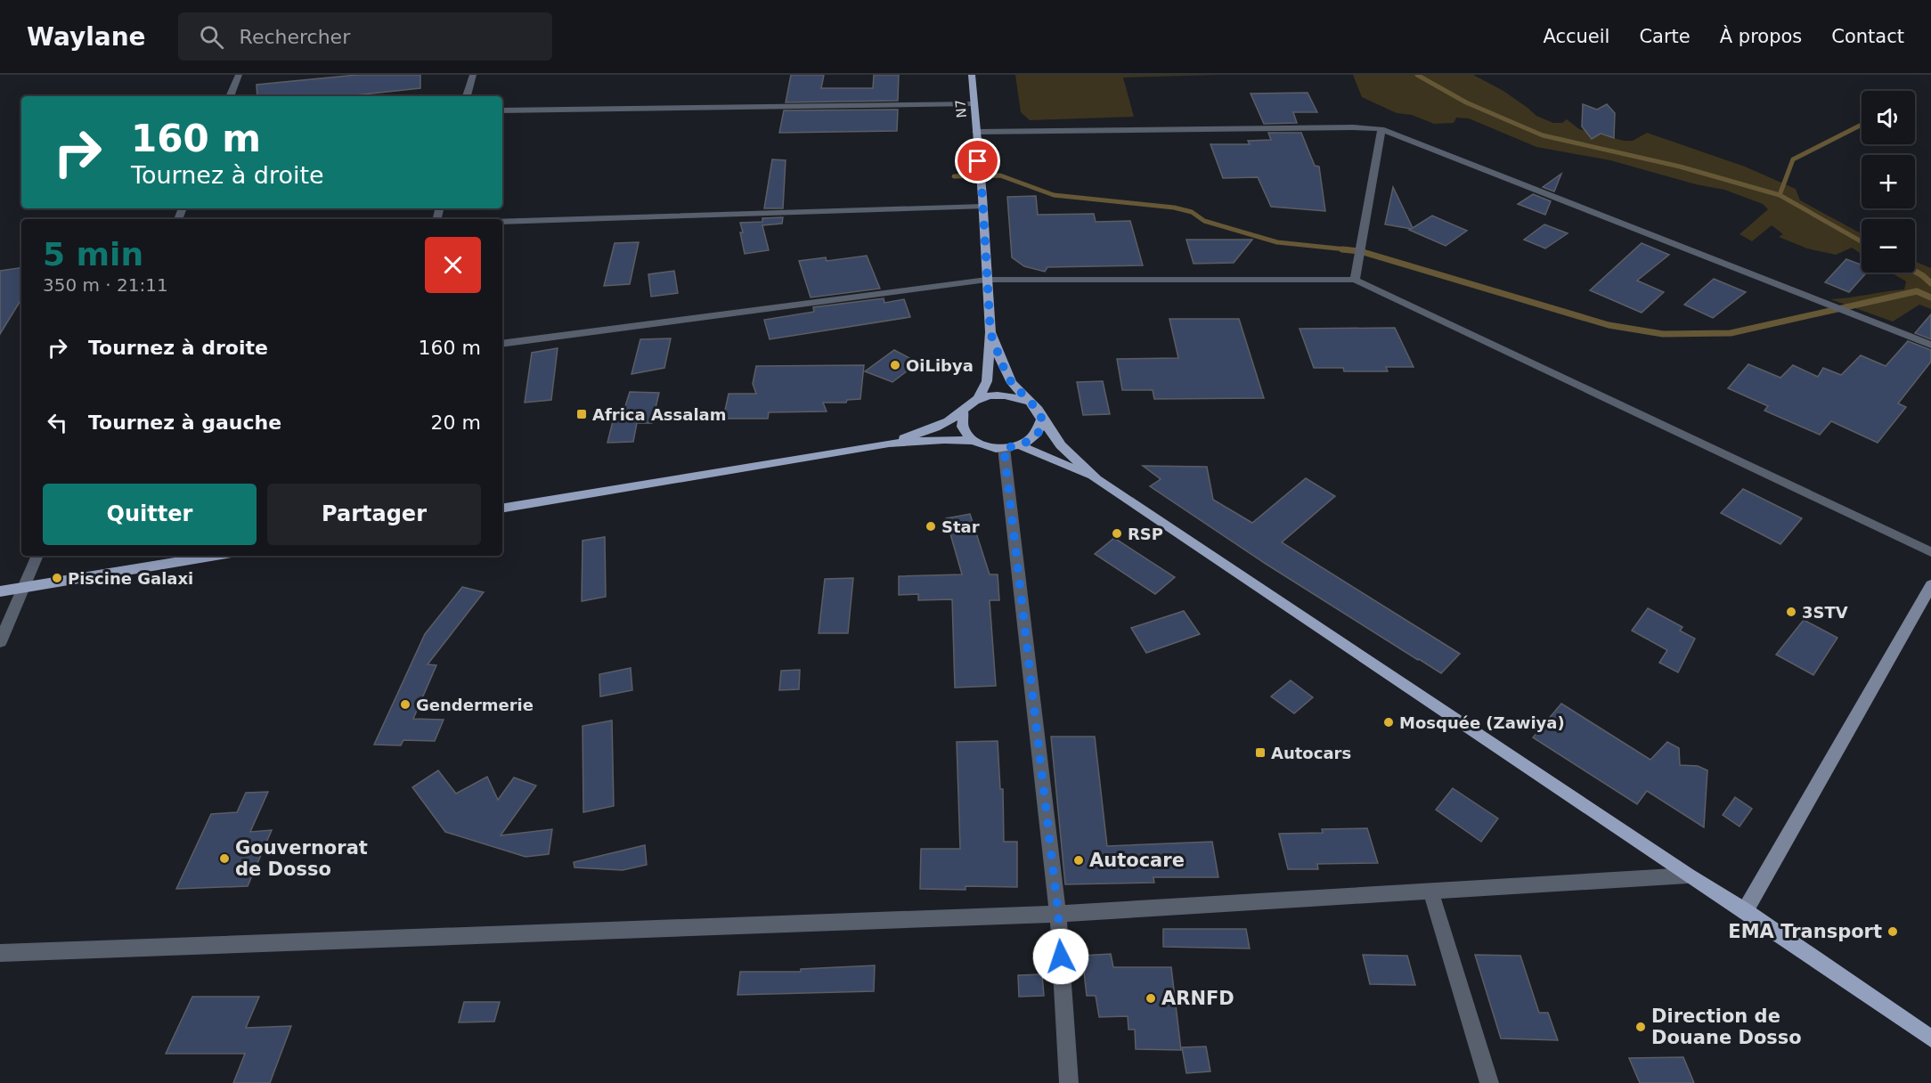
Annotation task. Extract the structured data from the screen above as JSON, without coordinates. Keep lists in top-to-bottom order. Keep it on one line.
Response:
{"streets":{"main road":["N7"]},"places":{"other":["OiLibya","Star","RSP","Piscine Galaxi","3STV","Gendermerie","Mosquée (Zawiya)","Gouvernorat de Dosso","Autocare","EMA Transport","ARNFD","Direction de Douane Dosso"],"transit":["Africa Assalam","Autocars"]},"page":{"header":"Waylane","search":"Rechercher","nav":["Accueil","Carte","À propos","Contact"],"map_buttons":["+","−"],"turn":["160 m","Tournez à droite"],"heading":["5 min","350 m · 21:11"],"list":[{"name":"Tournez à droite","value":"160 m"},{"name":"Tournez à gauche","value":"20 m"}],"buttons":["Quitter","Partager"]}}
